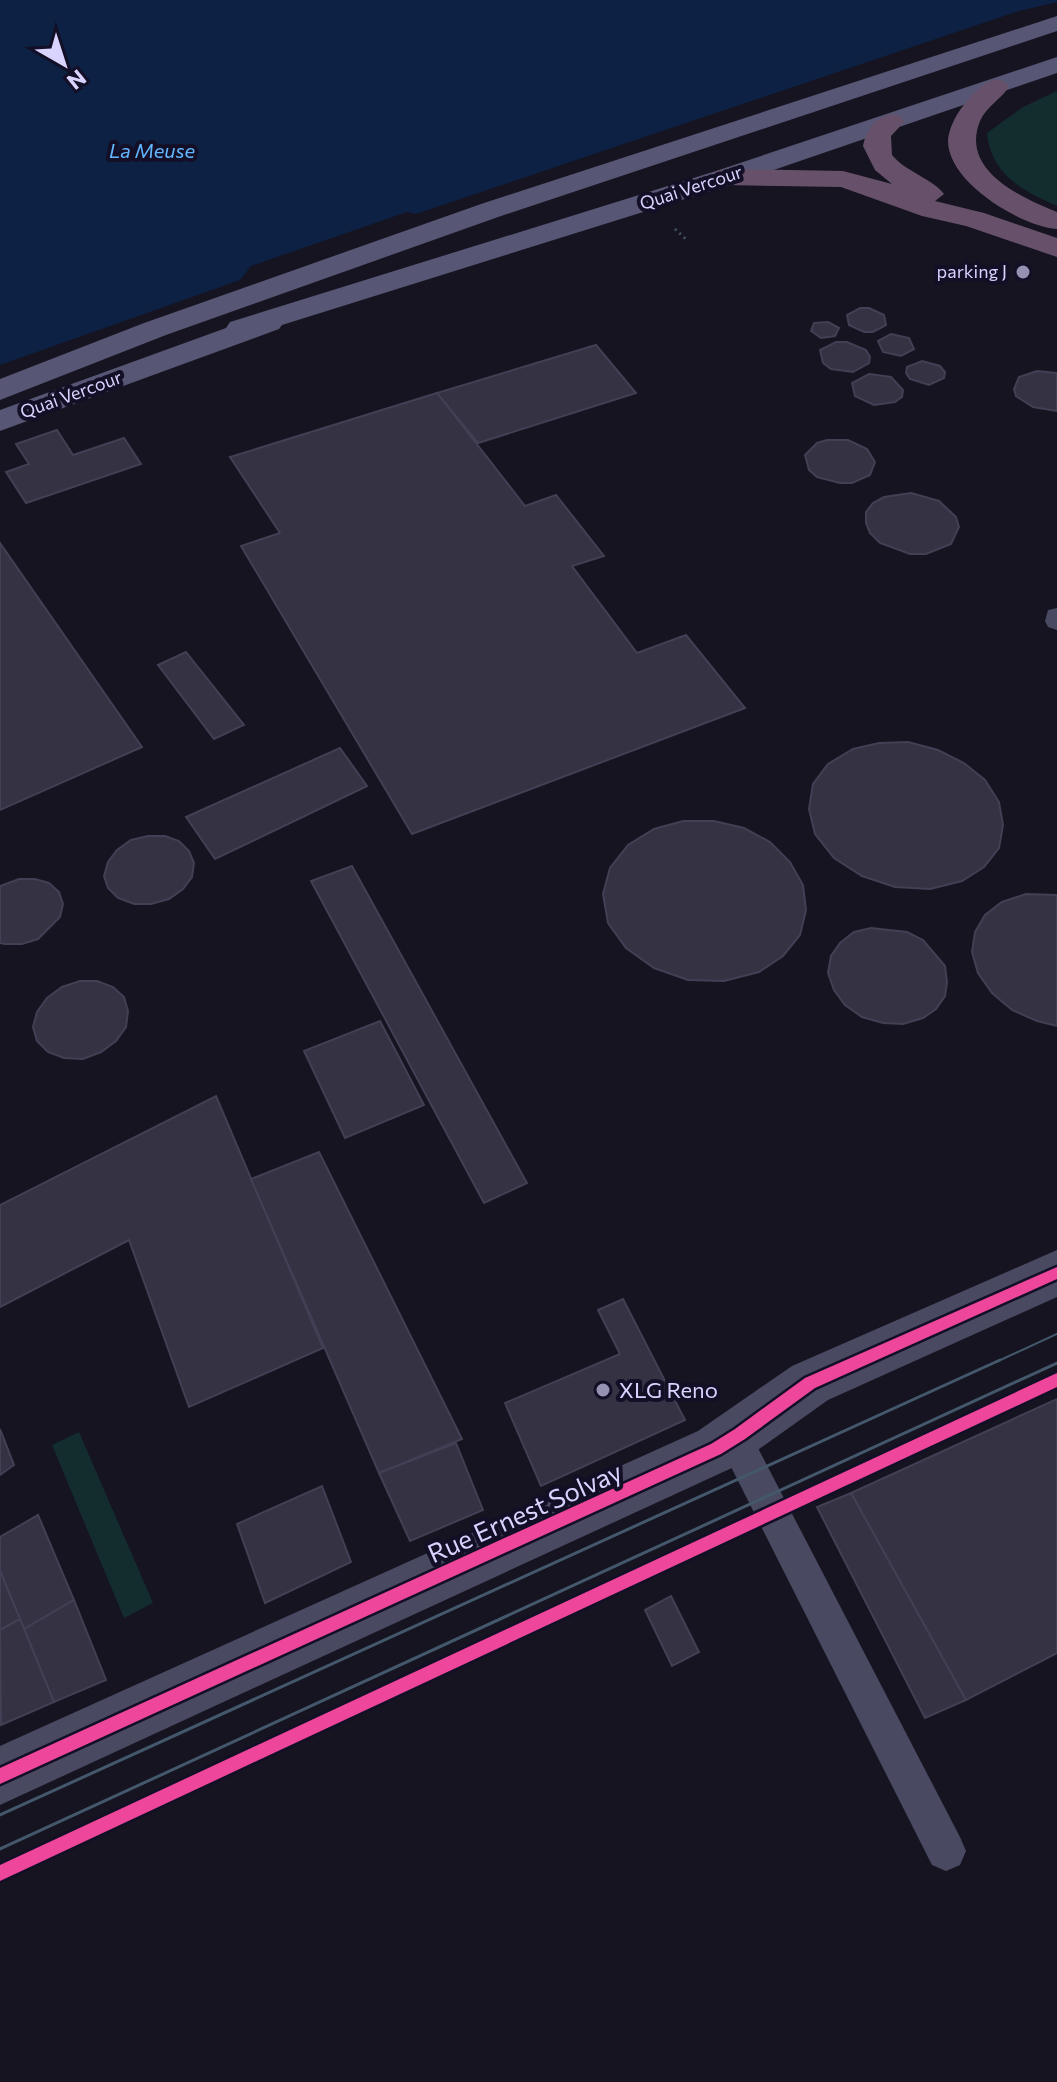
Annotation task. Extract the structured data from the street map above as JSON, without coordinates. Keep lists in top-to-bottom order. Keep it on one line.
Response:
{"streets":{"main road":["Quai Vercour"],"street":["Rue Ernest Solvay"]},"water":["La Meuse"],"places":["parking J","XLG Reno"],"north":"bottom right"}
